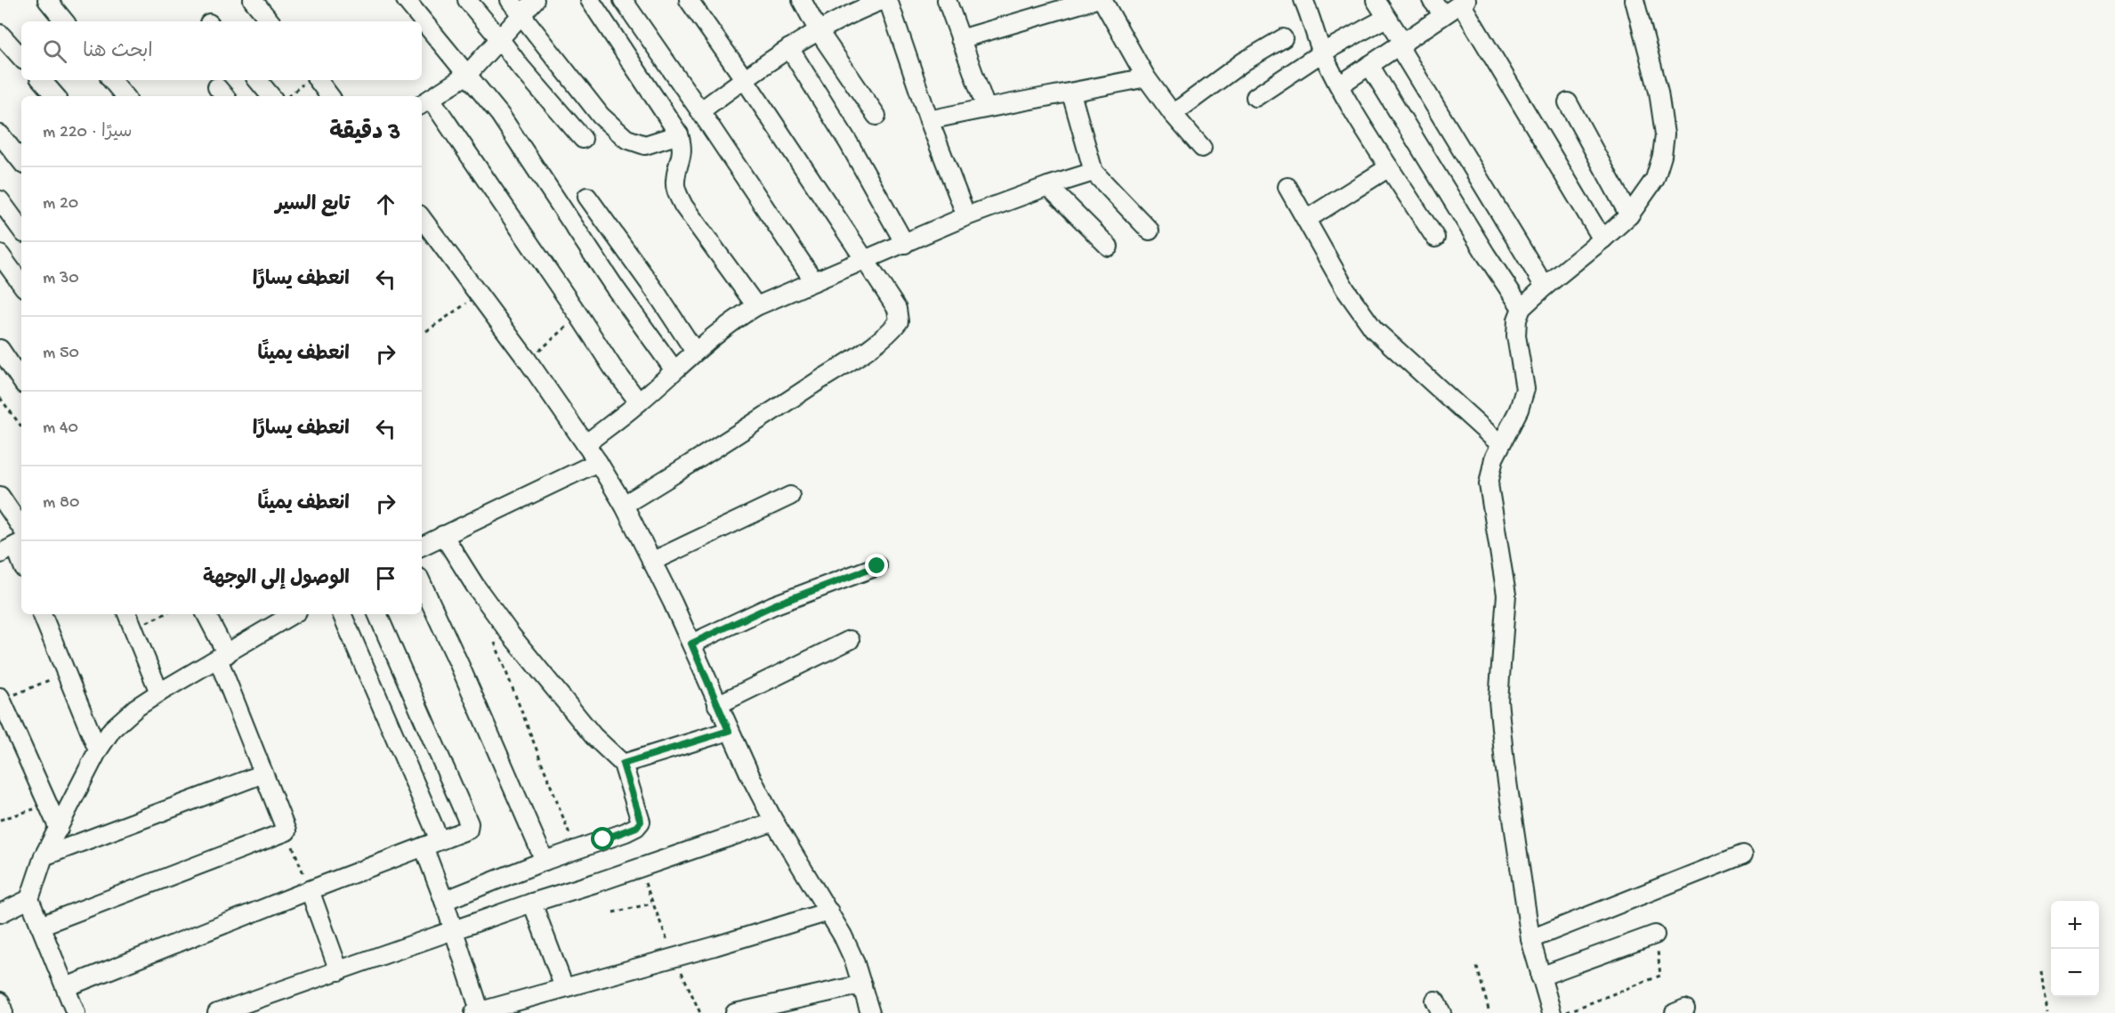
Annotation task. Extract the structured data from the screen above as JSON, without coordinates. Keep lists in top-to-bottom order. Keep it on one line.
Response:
{"page":{"search":"ابحث هنا","heading":["3 دقيقة","سيرًا · 220 m"],"list":[["تابع السير","20 m"],["انعطف يسارًا","30 m"],["انعطف يمينًا","50 m"],["انعطف يسارًا","40 m"],["انعطف يمينًا","80 m"],"الوصول إلى الوجهة"],"map_buttons":["+","−"]}}
